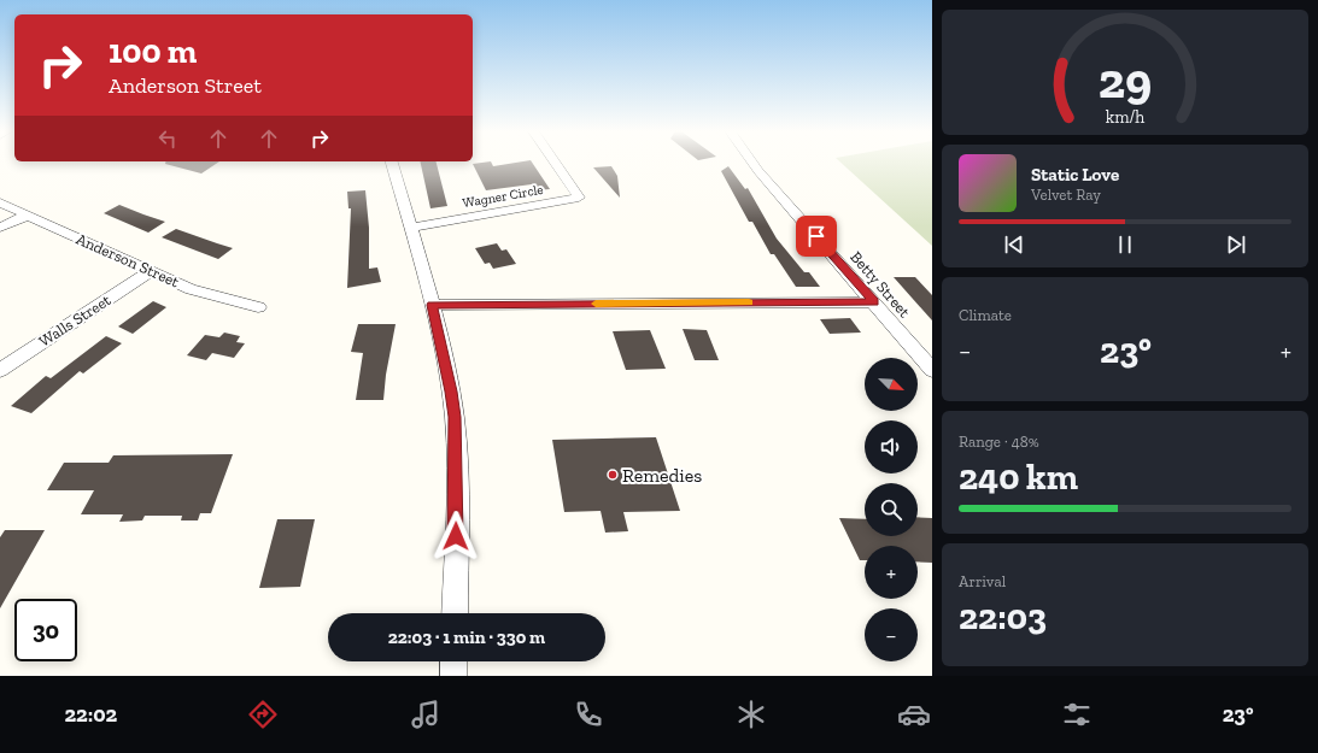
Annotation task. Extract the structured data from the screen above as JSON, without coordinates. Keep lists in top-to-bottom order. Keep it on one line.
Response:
{"streets":{"street":["Wagner Circle","Anderson Street","Betty Street","Walls Street"]},"crossings":[["Anderson Street","Walls Street"]],"places":["Remedies"],"north":"bottom right","page":{"turn":["100 m","Anderson Street"],"song":["Static Love","Velvet Ray"],"tile":["Climate",["Range · 48%","240 km"],["Arrival","22:03"]],"heat":["−","23°","+"],"map_buttons":["+","−"],"limit":"30","trip":"22:03 · 1 min · 330 m","tabs":["22:02","23°"],"gauge":["29","km/h"]}}
